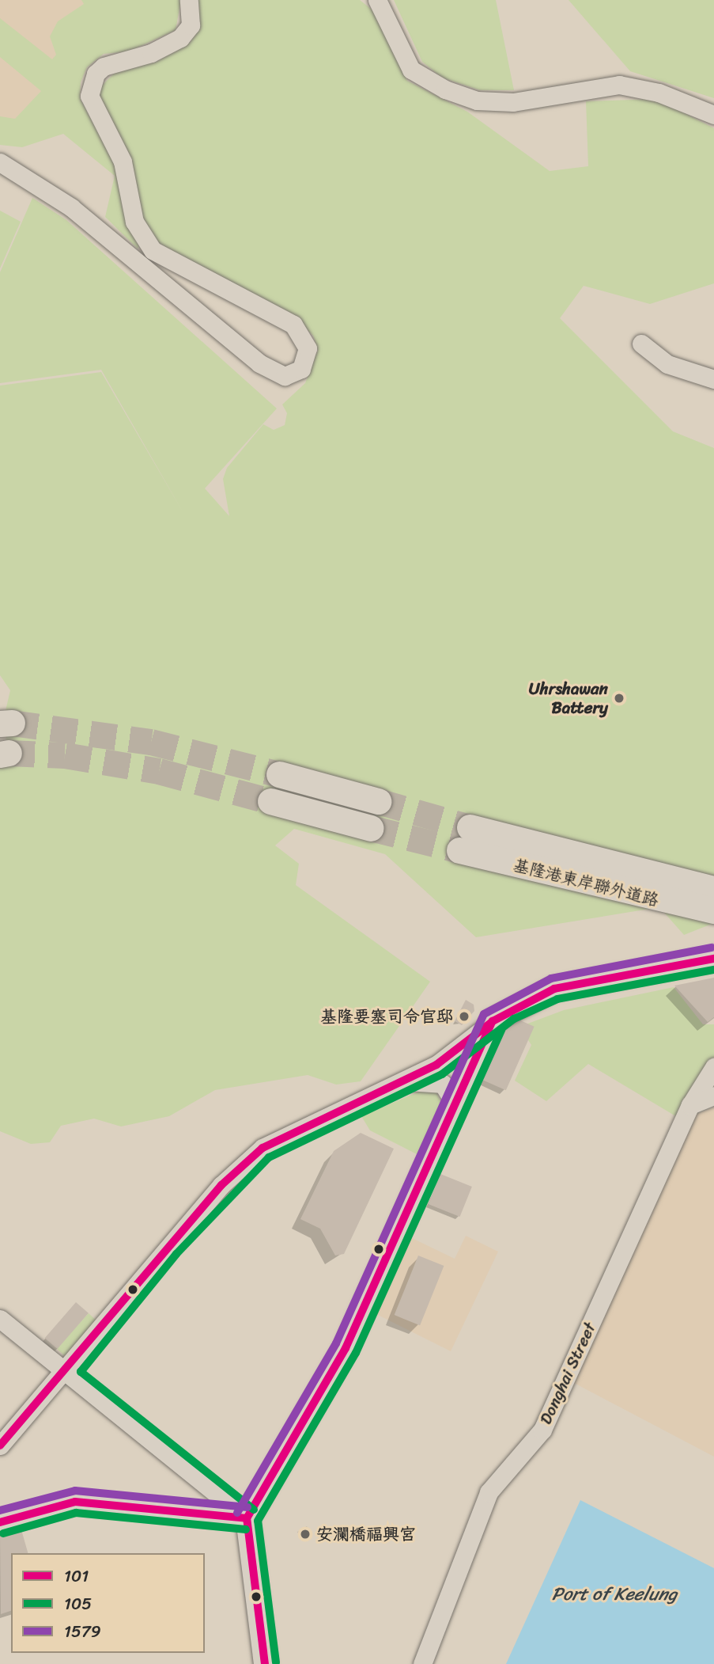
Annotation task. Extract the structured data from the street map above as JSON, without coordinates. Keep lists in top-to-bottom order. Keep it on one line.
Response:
{"streets":{"highway":["基隆港東岸聯外道路"],"street":["Donghai Street"]},"water":["Port of Keelung"],"places":["Uhrshawan Battery","基隆要塞司令官邸","安瀾橋福興宮"],"lines":["transit line 1579","transit line 101","transit line 105"],"legend":["101","105","1579"]}
